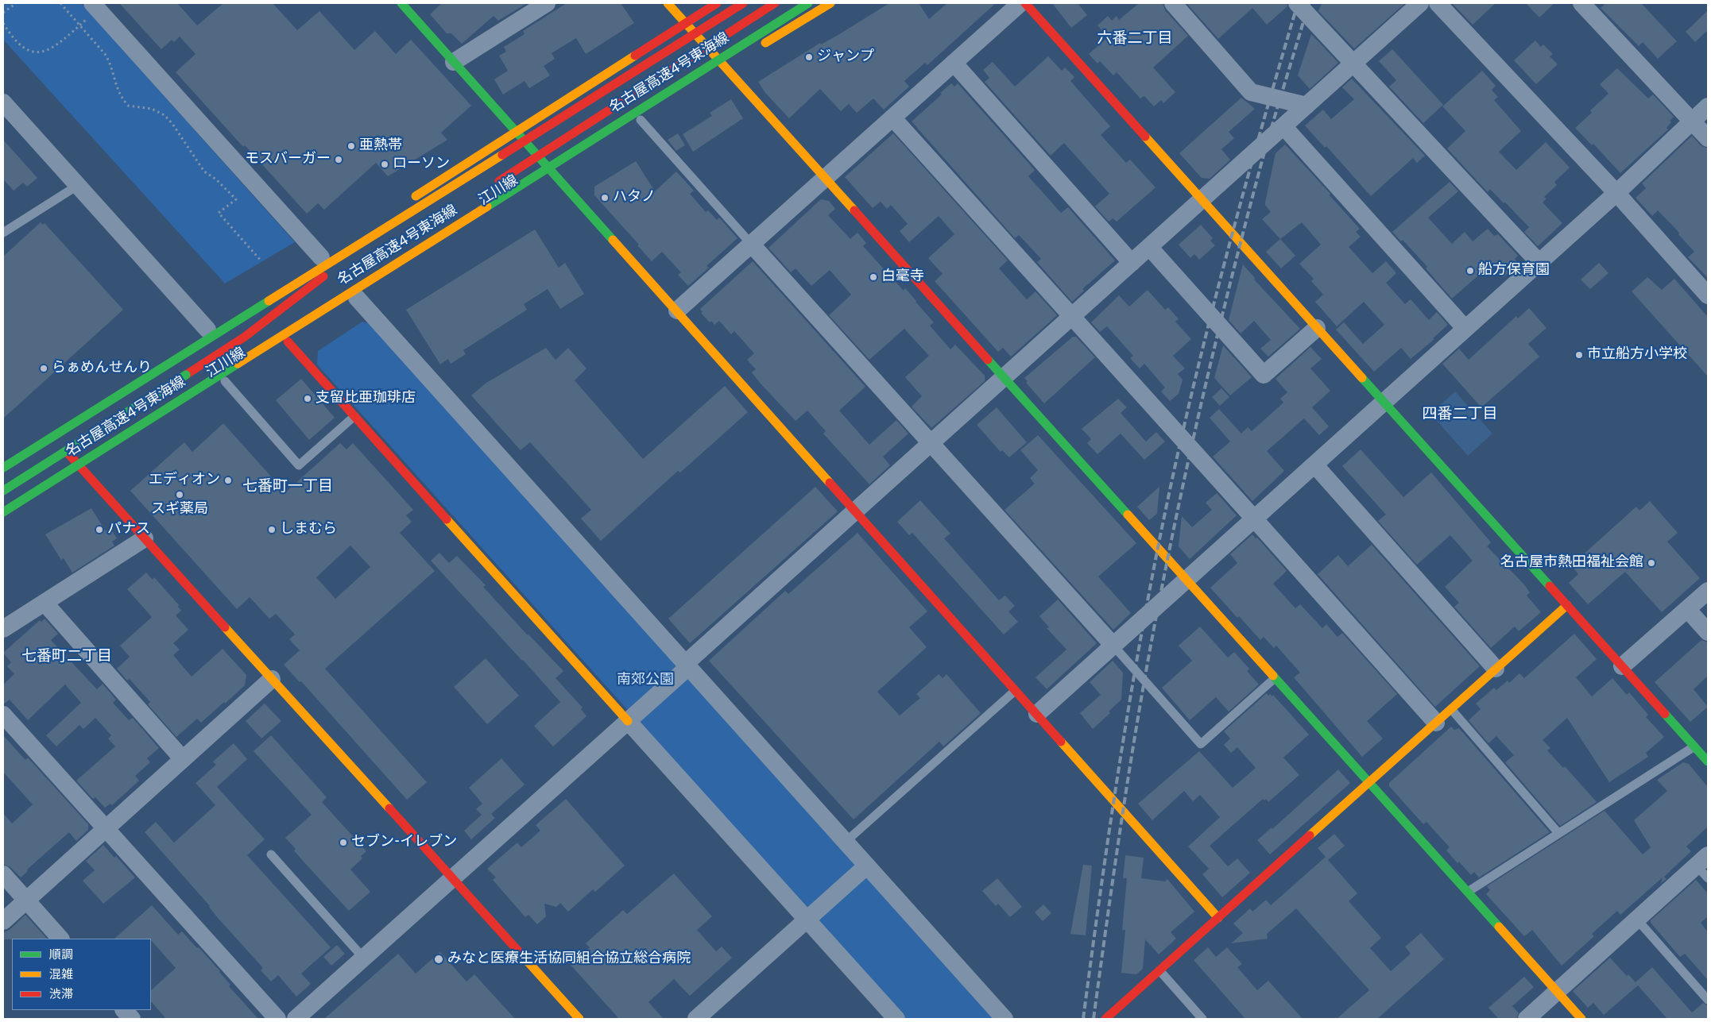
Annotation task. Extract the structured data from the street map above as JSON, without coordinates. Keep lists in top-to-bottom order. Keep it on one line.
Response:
{"streets":{"main road":["名古屋高速4号東海線","江川線"]},"districts":["六番二丁目","四番二丁目","七番町一丁目","七番町二丁目"],"parks":["南郊公園"],"places":["ジャンプ","亜熱帯","モスバーガー","ローソン","ハタノ","船方保育園","白毫寺","市立船方小学校","らぁめんせんり","支留比亜珈琲店","エディオン","スギ薬局","パナス","しまむら","名古屋市熱田福祉会館","セブン-イレブン","みなと医療生活協同組合協立総合病院"],"legend":["順調","混雑","渋滞"]}
